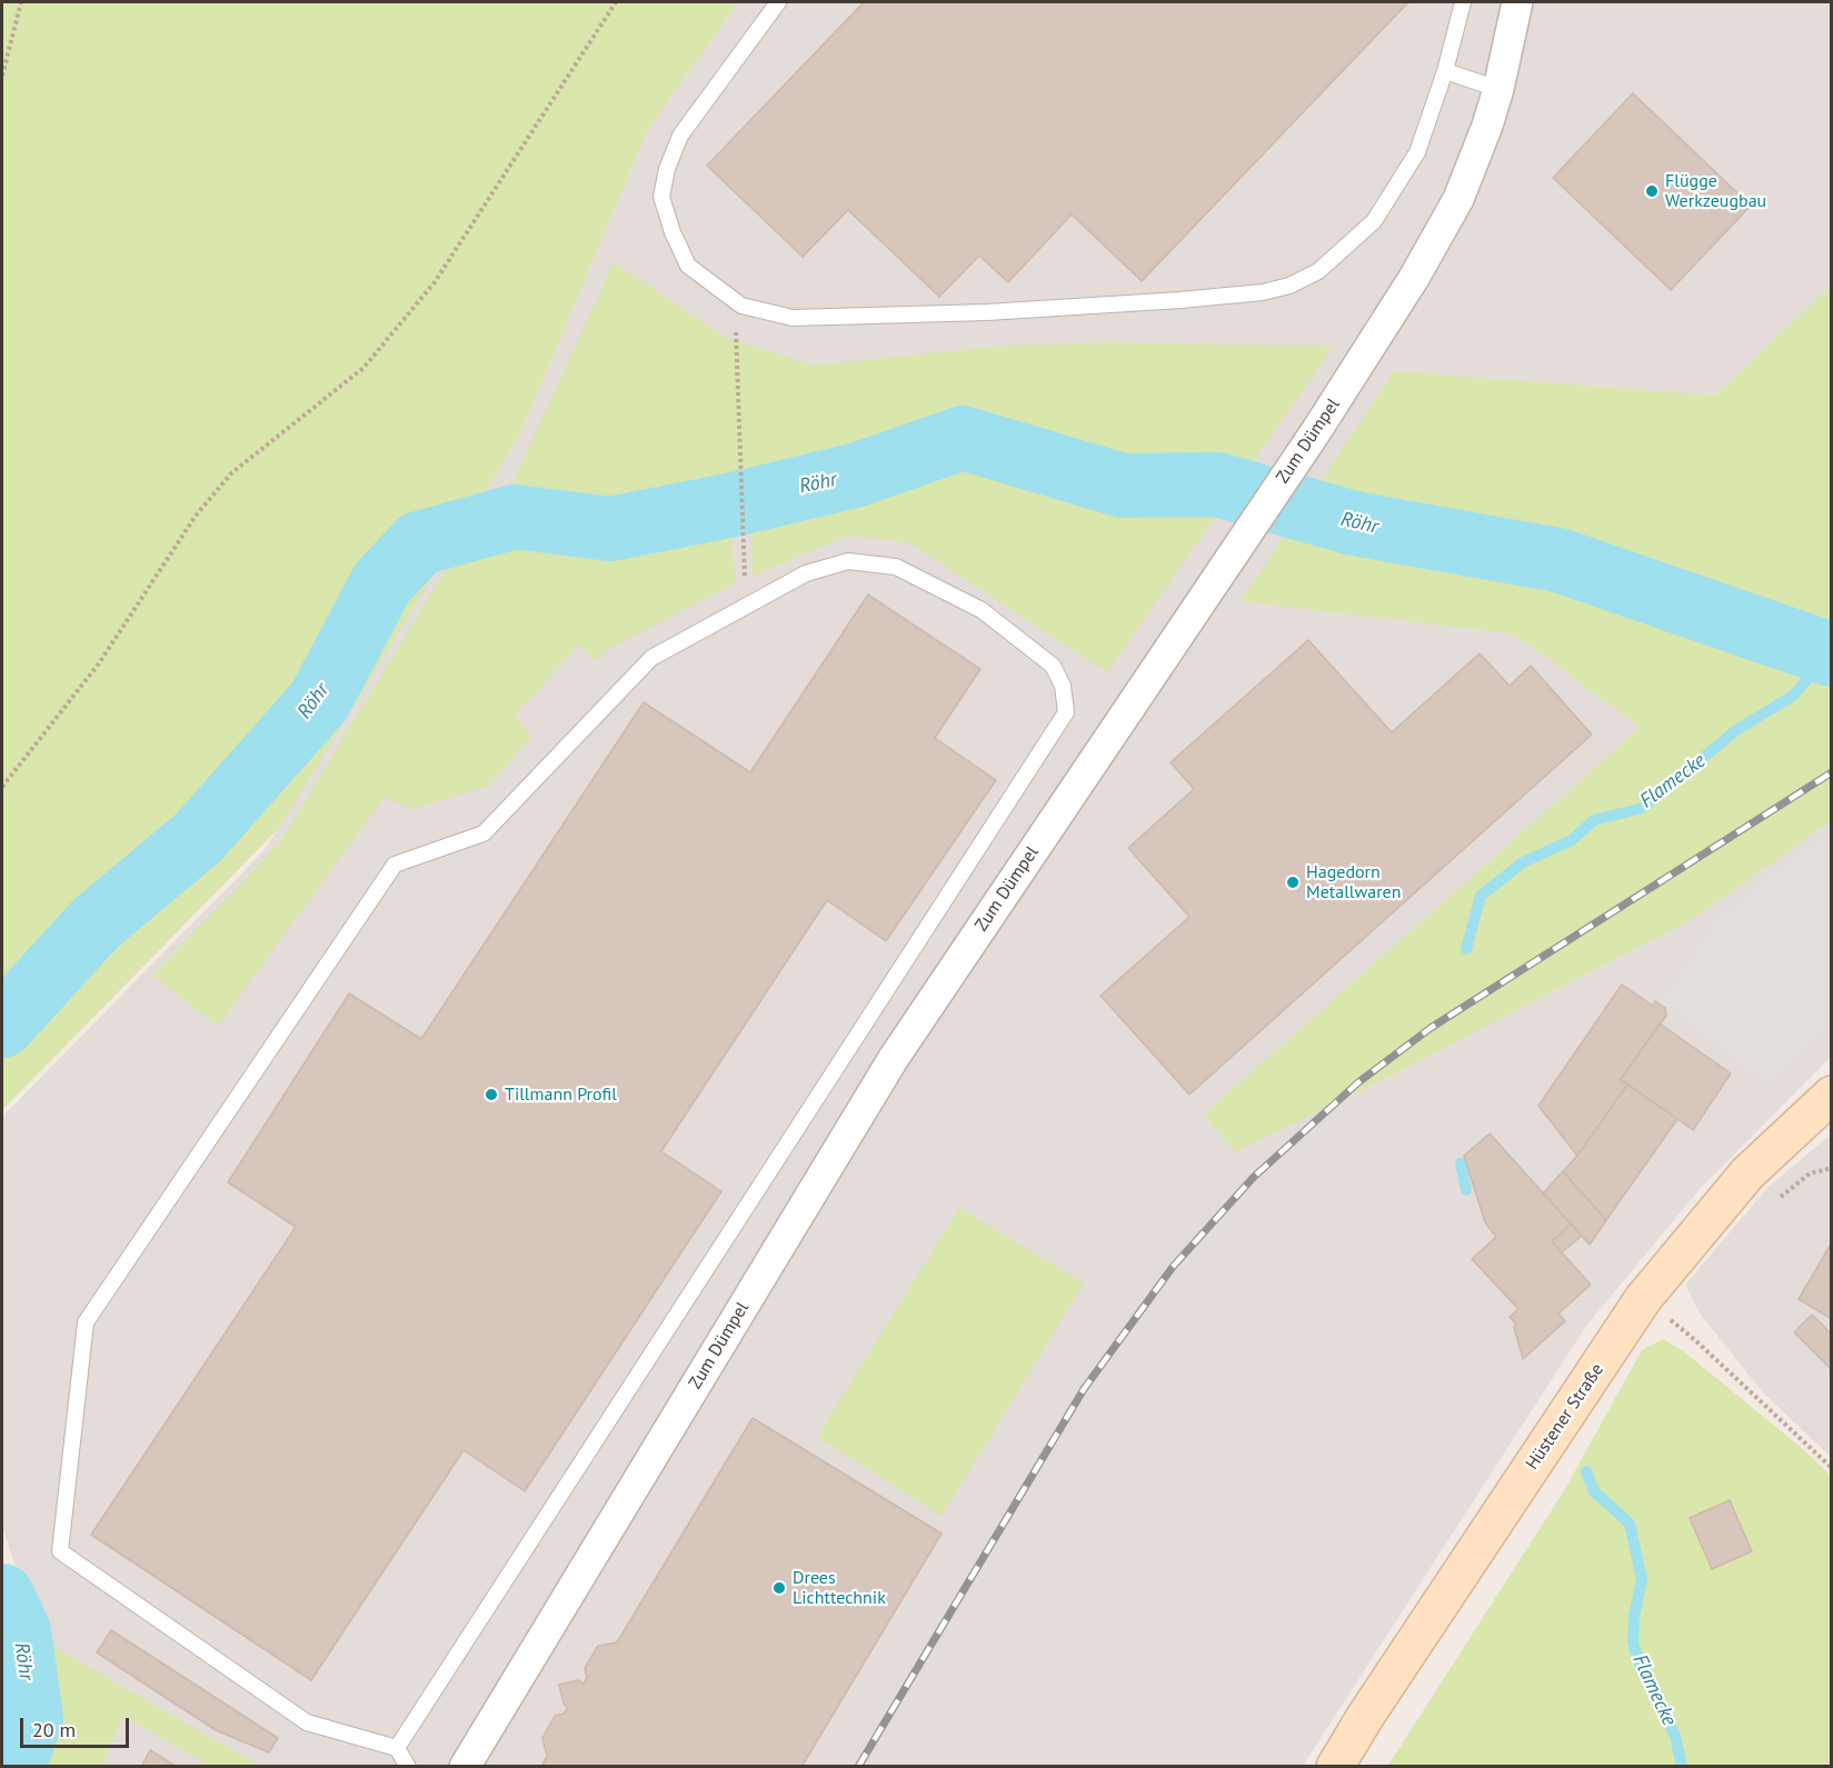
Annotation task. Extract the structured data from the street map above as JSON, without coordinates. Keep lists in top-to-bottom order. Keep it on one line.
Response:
{"streets":{"main road":["Hüstener Straße"],"street":["Zum Dümpel"]},"water":["Röhr","Flamecke"],"places":["Flügge Werkzeugbau","Hagedorn Metallwaren","Tillmann Profil","Drees Lichttechnik"],"scale_bar":"20 m"}
